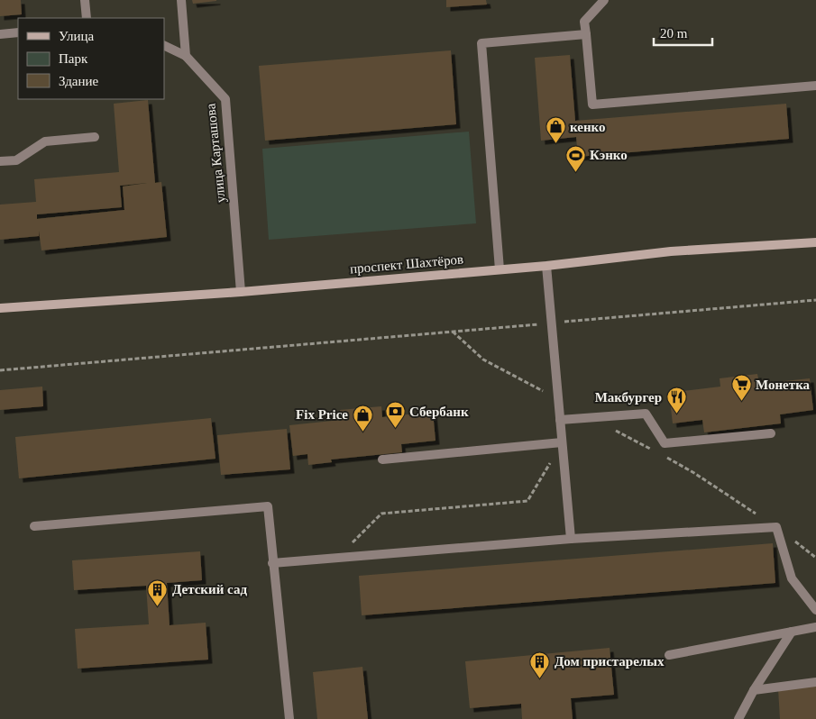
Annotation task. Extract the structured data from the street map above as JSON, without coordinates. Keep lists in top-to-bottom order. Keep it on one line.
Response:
{"streets":{"main road":["проспект Шахтёров"],"lane":["улица Карташова"]},"crossings":[["улица Карташова","проспект Шахтёров"]],"places":{"shop":["кенко","Fix Price"],"sports":["Кэнко"],"supermarket":["Монетка"],"restaurant":["Макбургер"],"bank":["Сбербанк"],"building":["Детский сад","Дом пристарелых"]},"legend":["Улица","Парк","Здание"],"scale_bar":"20 m"}
